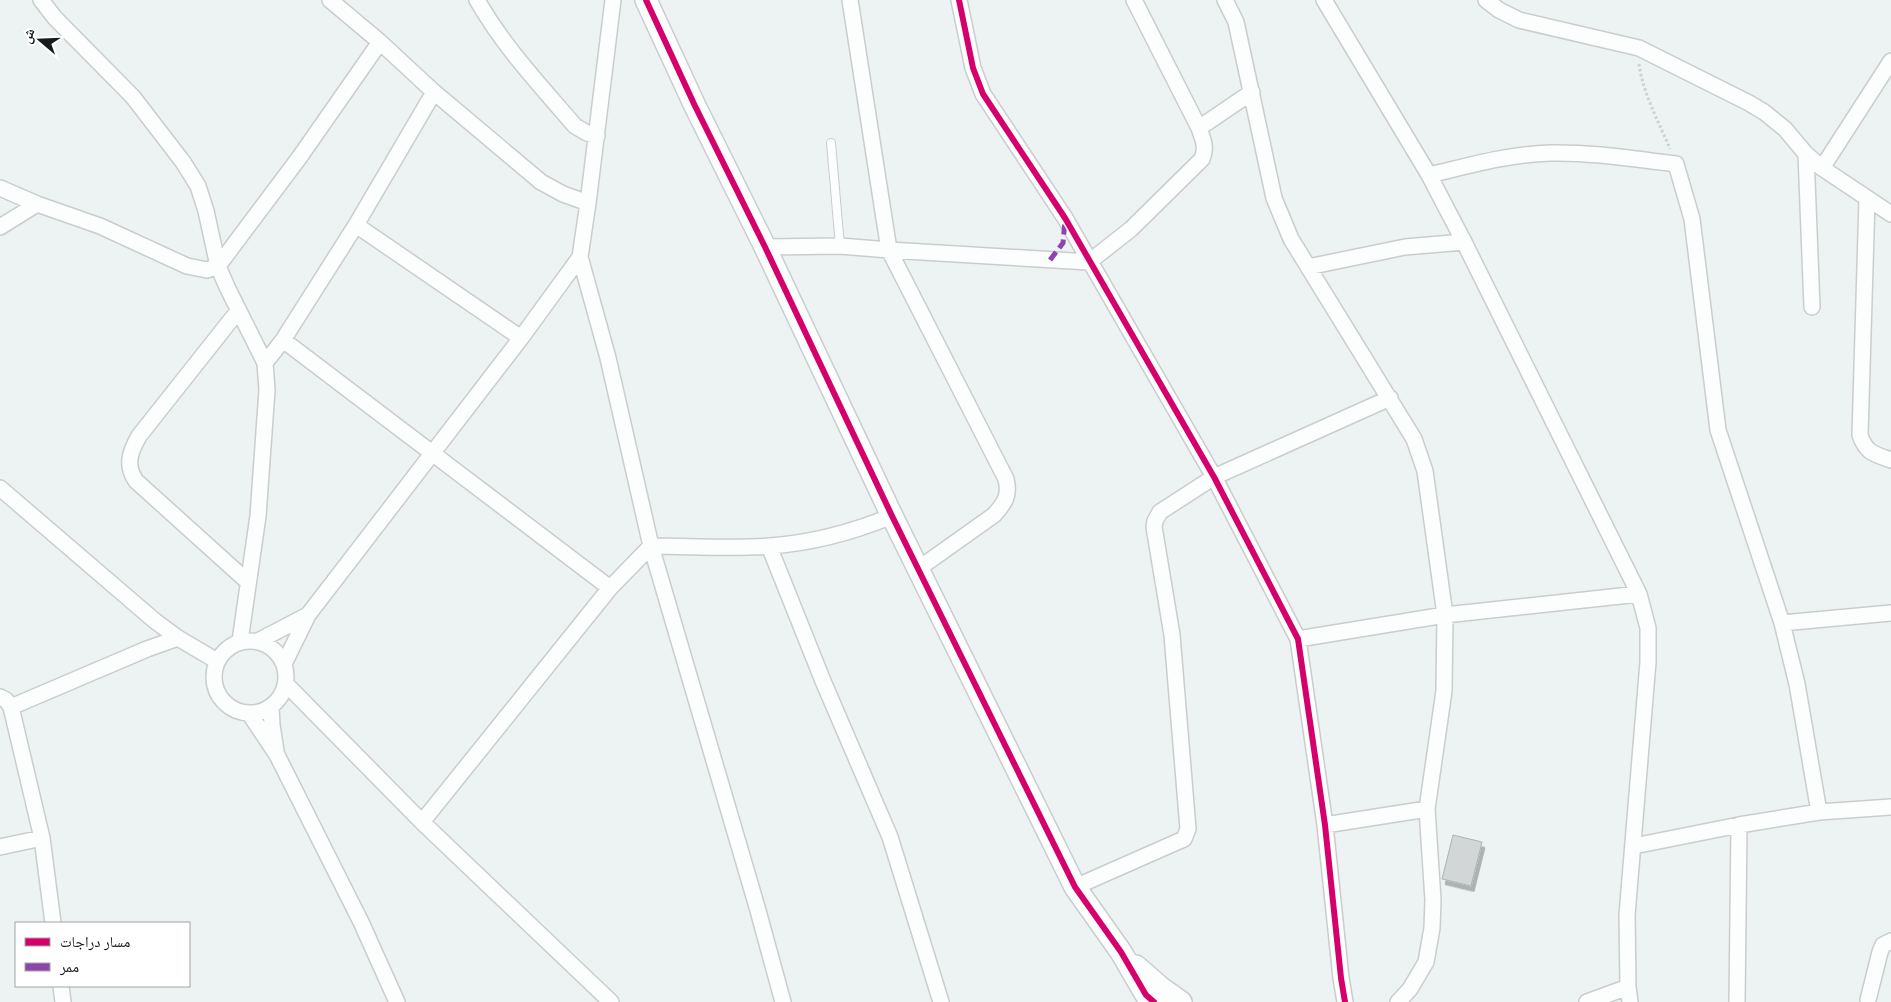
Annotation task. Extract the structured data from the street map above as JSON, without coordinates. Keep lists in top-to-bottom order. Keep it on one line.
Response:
{"legend":["مسار دراجات","ممر"],"north":"left"}
